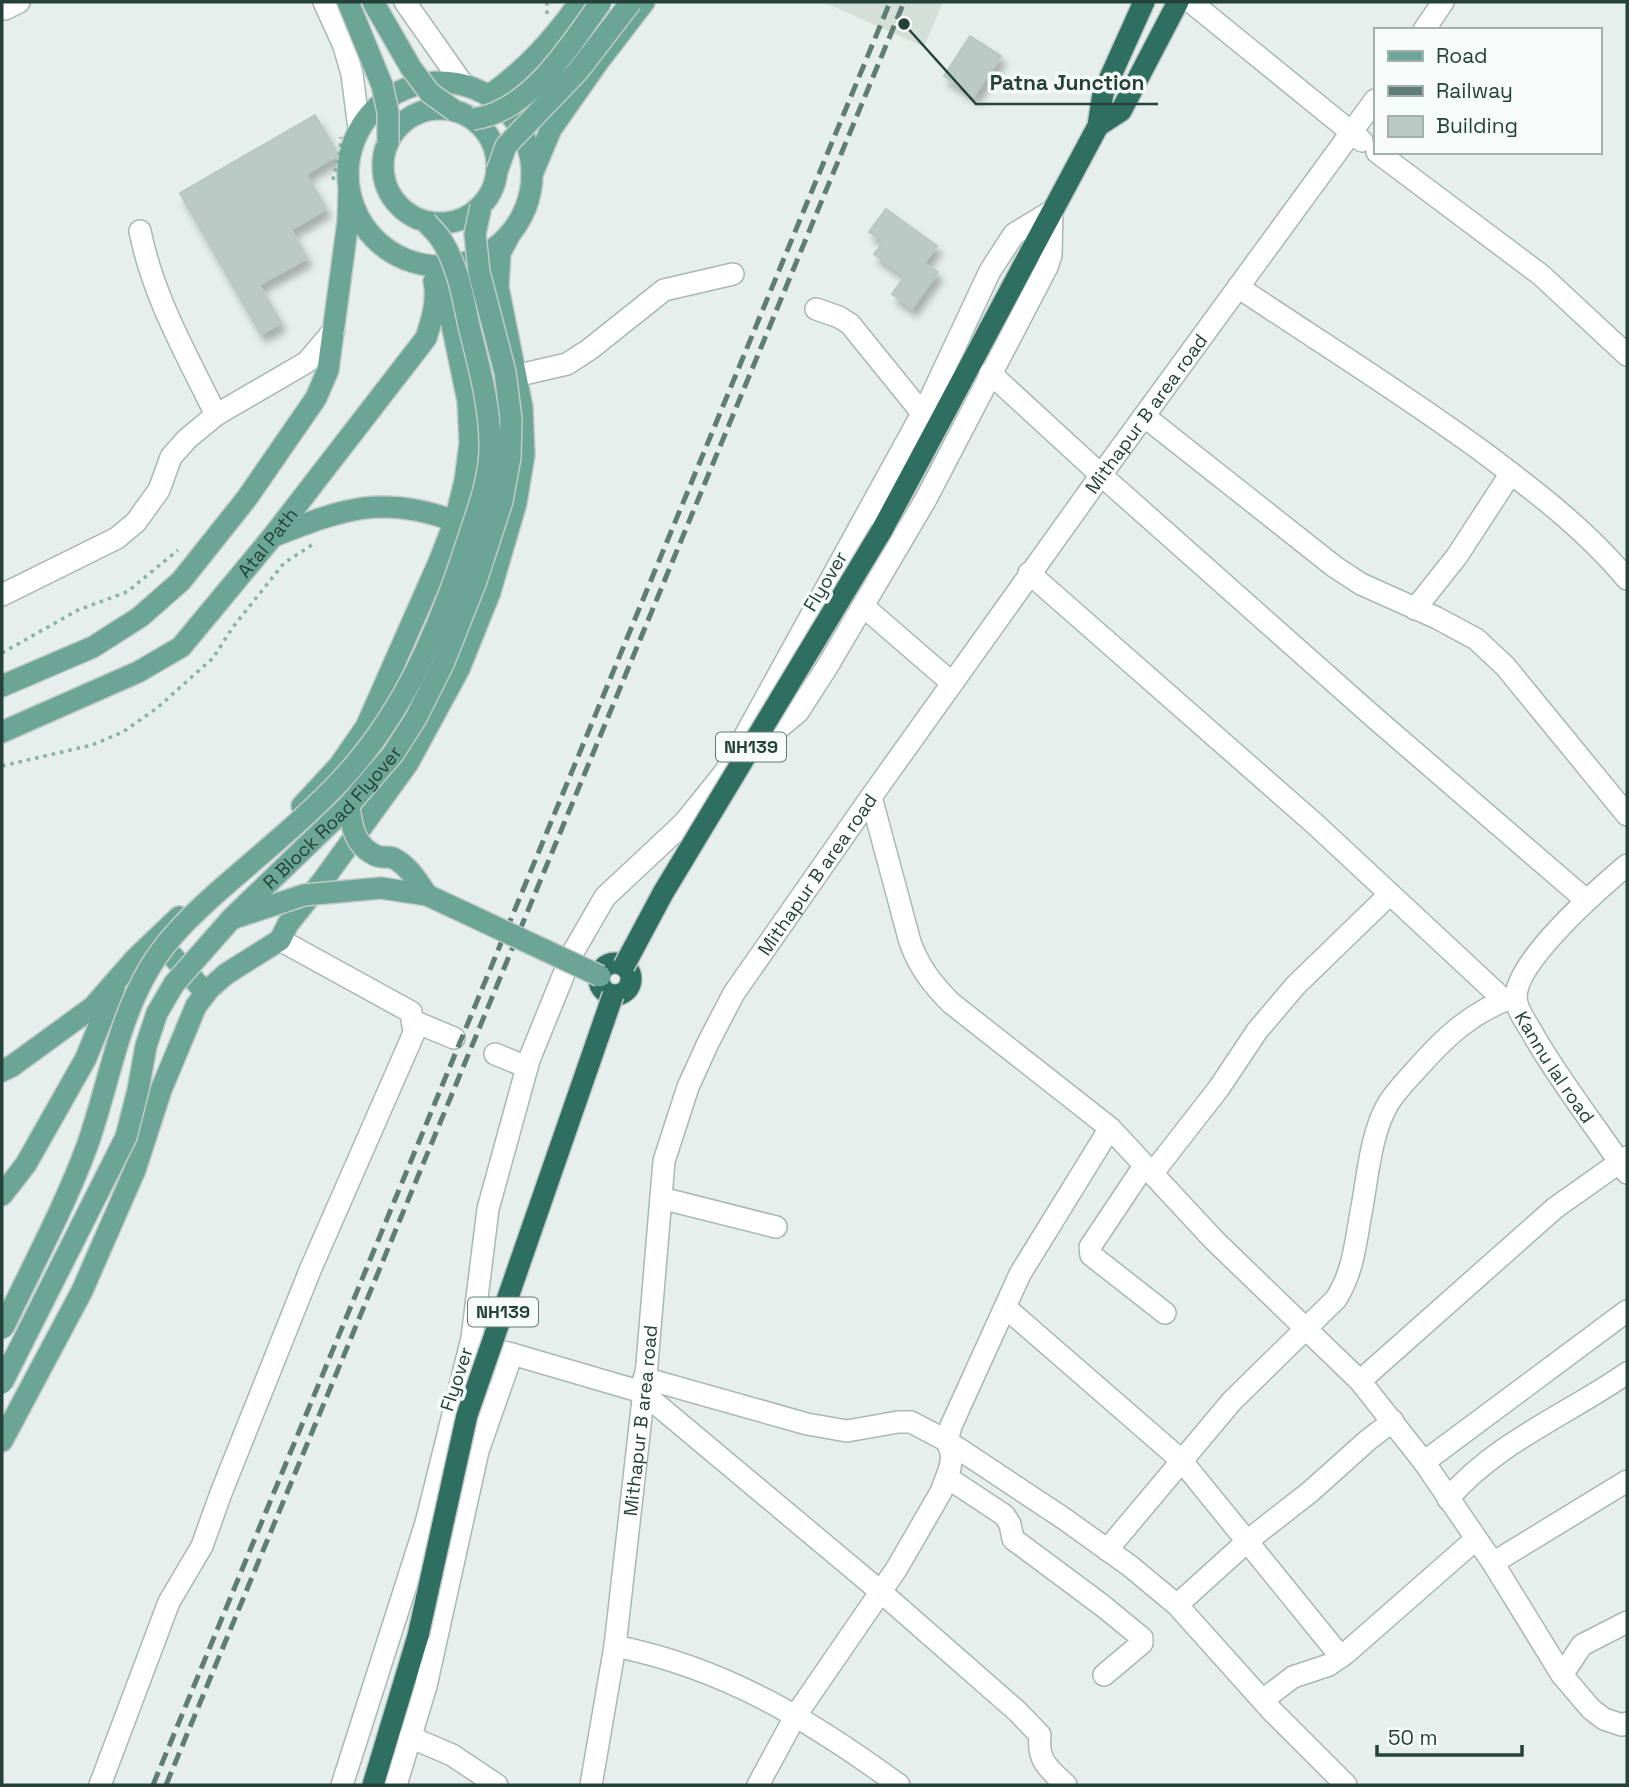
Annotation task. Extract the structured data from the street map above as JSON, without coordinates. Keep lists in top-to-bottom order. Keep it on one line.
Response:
{"streets":{"highway":["Flyover","NH139"],"main road":["Atal Path","R Block Road Flyover"],"street":["Mithapur B area road","Kannu lal road"]},"crossings":[["Flyover","NH139"]],"places":["Patna Junction"],"legend":["Road","Railway","Building"],"scale_bar":"50 m"}
